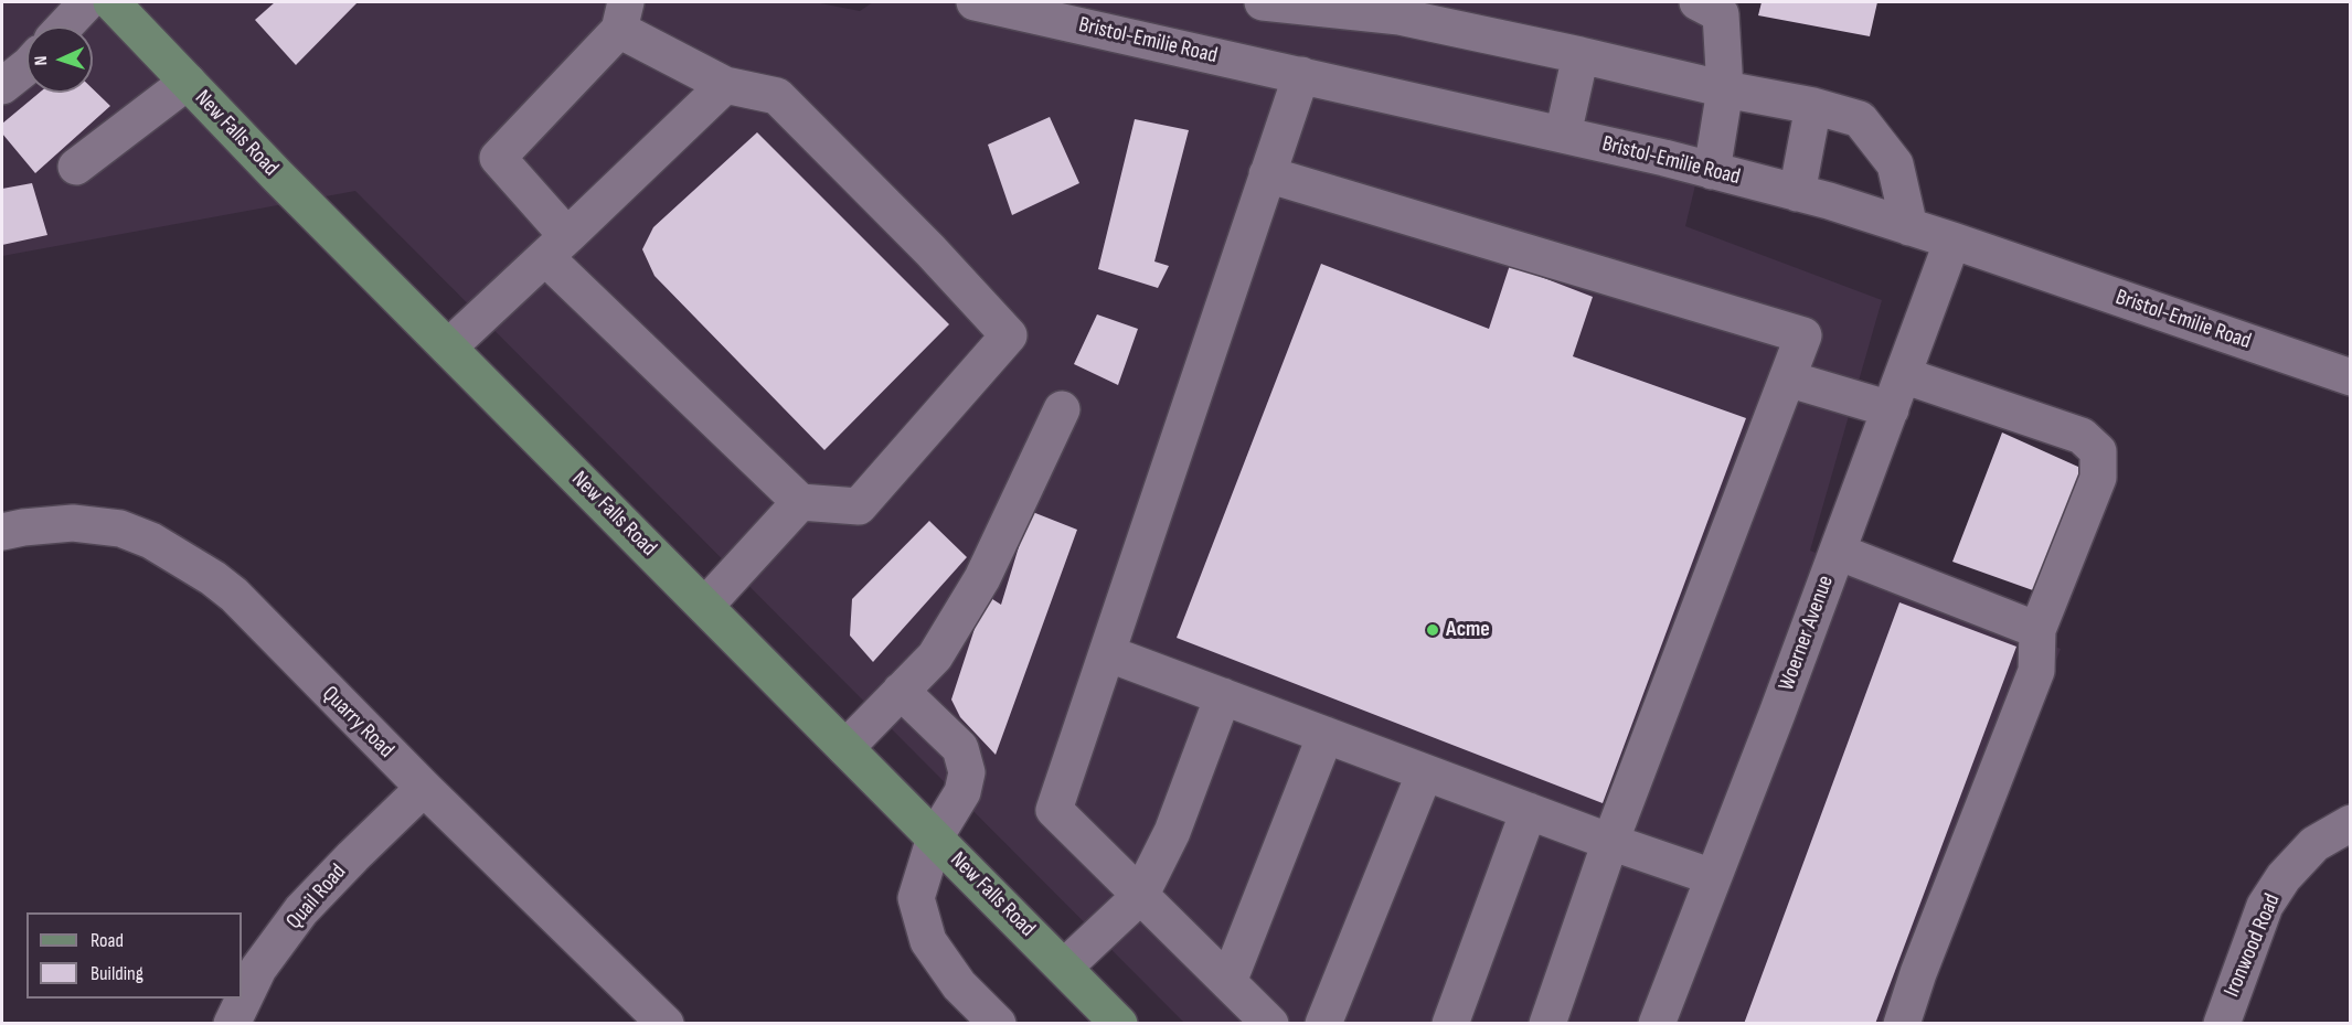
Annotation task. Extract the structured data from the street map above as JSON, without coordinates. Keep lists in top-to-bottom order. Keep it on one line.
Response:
{"streets":{"main road":["New Falls Road"],"street":["Bristol-Emilie Road","Woerner Avenue","Quarry Road","Quail Road","Ironwood Road"]},"crossings":[["Bristol-Emilie Road","Woerner Avenue"],["Quarry Road","Quail Road"]],"places":["Acme"],"legend":["Road","Building"],"north":"left"}
